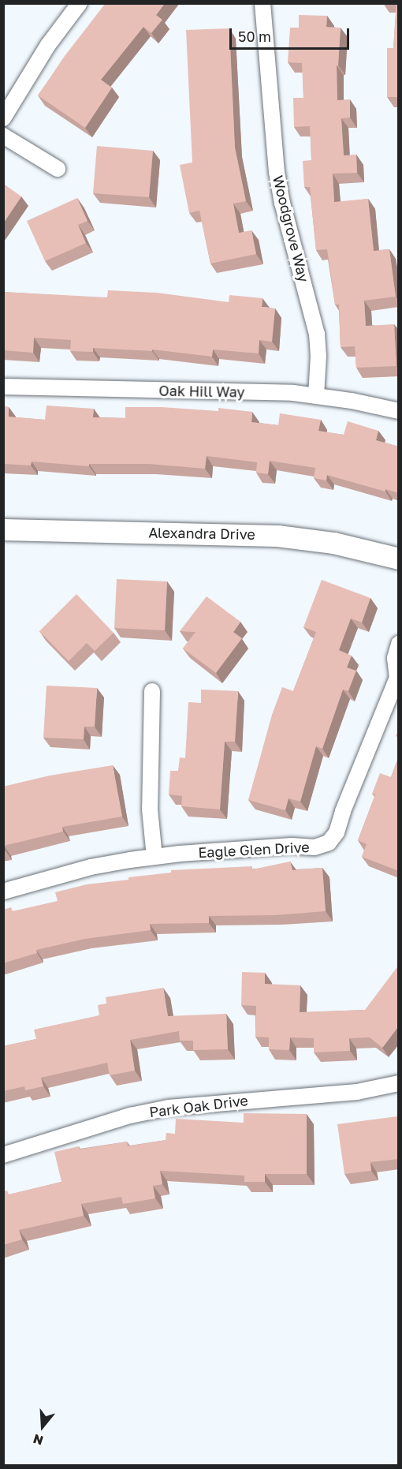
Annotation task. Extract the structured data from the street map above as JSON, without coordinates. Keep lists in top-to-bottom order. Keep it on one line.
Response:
{"streets":{"street":["Woodgrove Way","Oak Hill Way","Alexandra Drive","Eagle Glen Drive","Park Oak Drive"]},"crossings":[["Woodgrove Way","Oak Hill Way"]],"scale_bar":"50 m","north":"bottom"}
